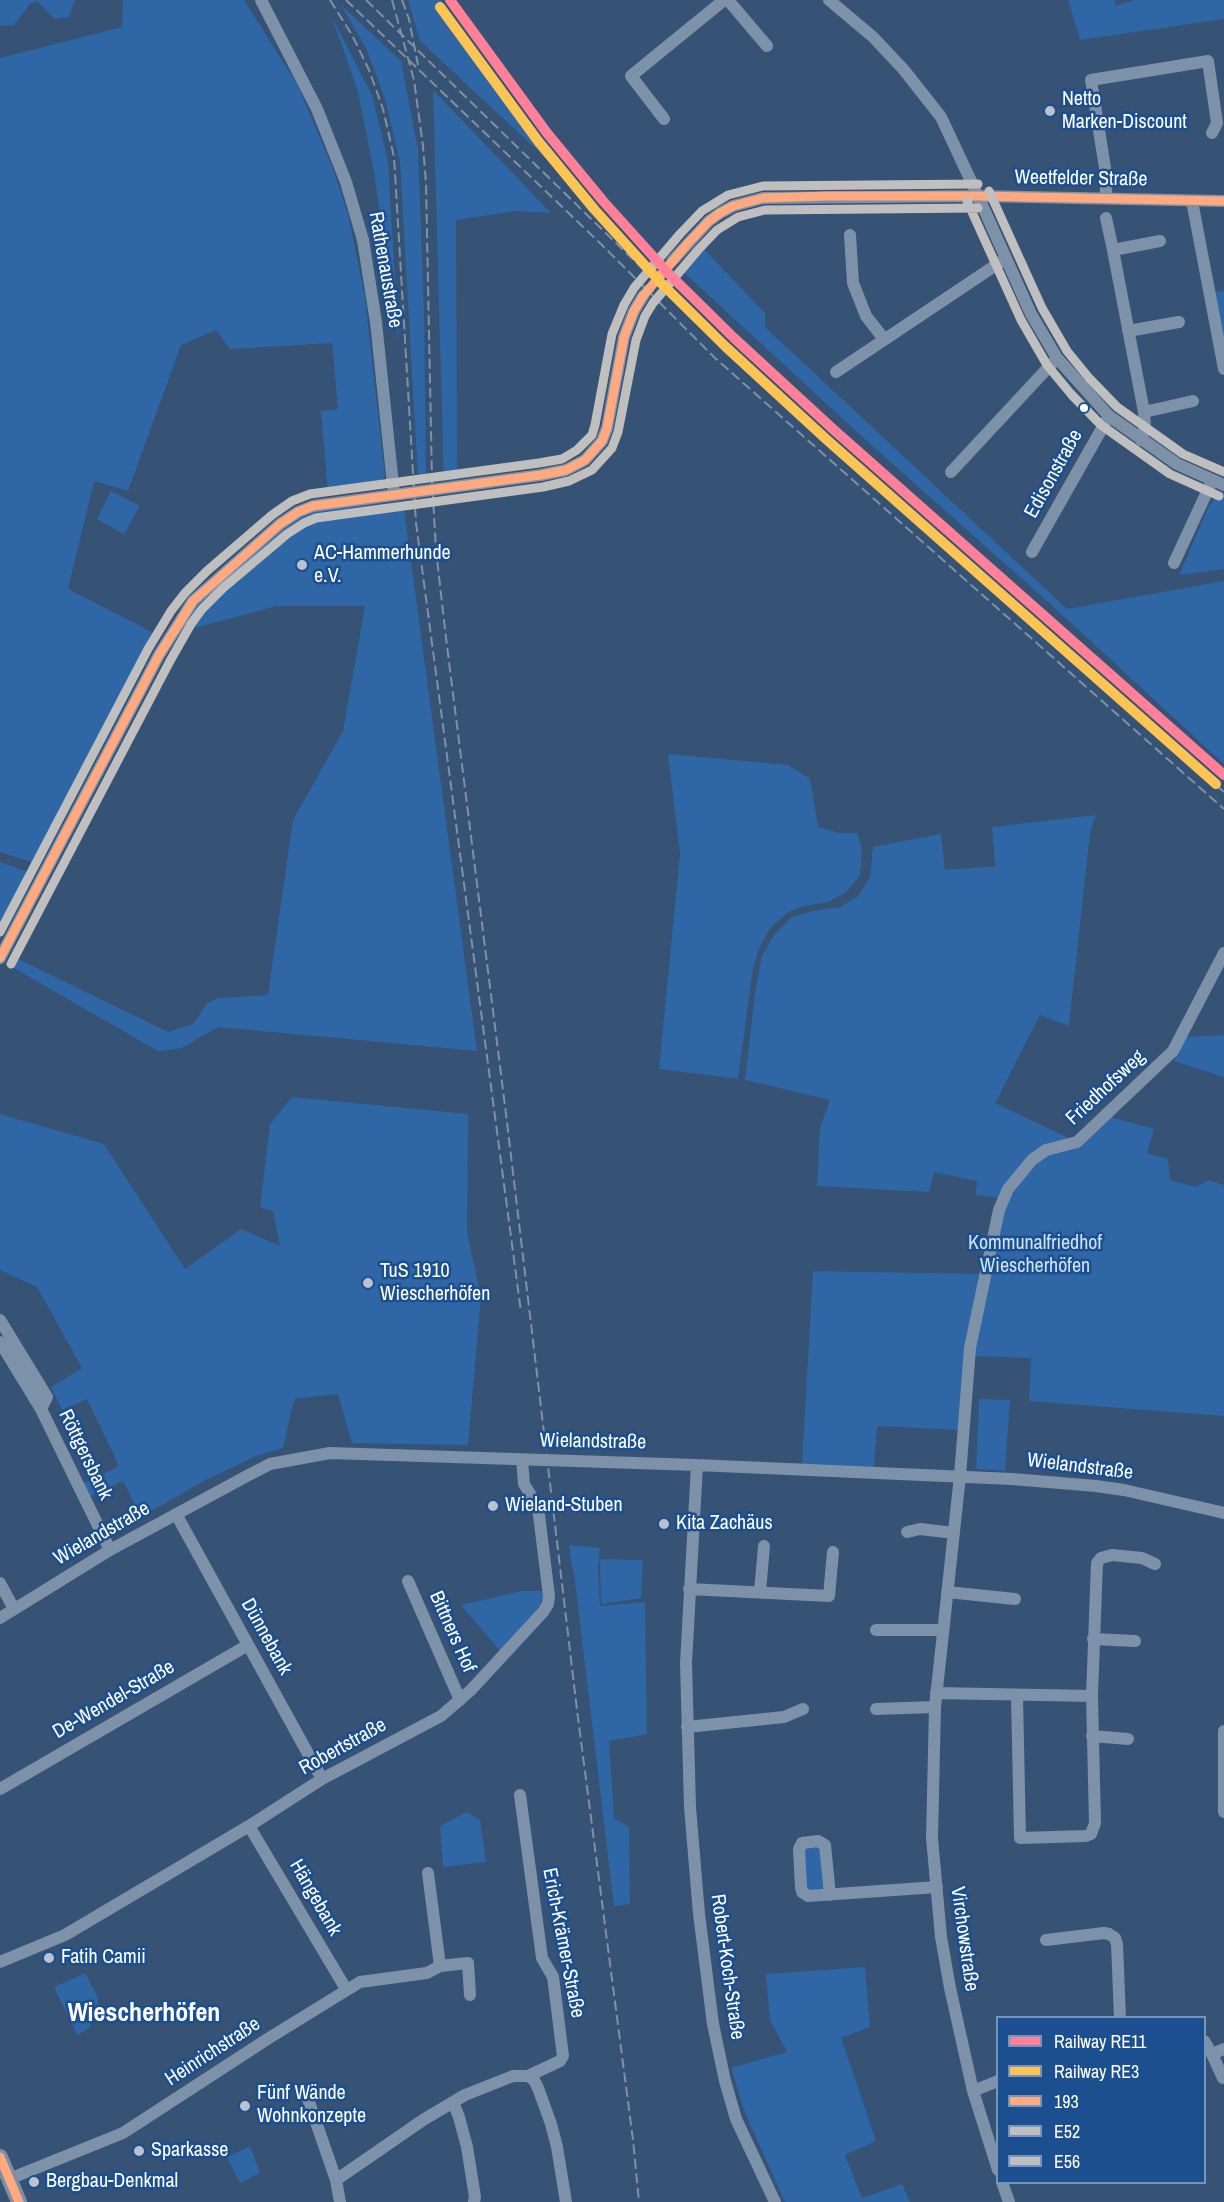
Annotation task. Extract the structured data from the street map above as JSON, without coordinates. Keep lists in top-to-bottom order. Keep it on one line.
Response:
{"streets":{"street":["Weetfelder Straße","Rathenaustraße","Edisonstraße","Friedhofsweg","Wielandstraße","Röttgersbank","Bittners Hof","Dünnebank","De-Wendel-Straße","Robertstraße","Hängebank","Virchowstraße","Erich-Krämer-Straße","Robert-Koch-Straße","Heinrichstraße"]},"crossings":[["Friedhofsweg","Wielandstraße"],["Friedhofsweg","Virchowstraße"],["Wielandstraße","Röttgersbank"],["Wielandstraße","Dünnebank"],["Wielandstraße","Robertstraße"],["Wielandstraße","Virchowstraße"],["Wielandstraße","Robert-Koch-Straße"],["Bittners Hof","Robertstraße"],["Dünnebank","De-Wendel-Straße"],["Dünnebank","Robertstraße"],["Robertstraße","Hängebank"],["Hängebank","Heinrichstraße"]],"districts":["Wiescherhöfen"],"parks":["Kommunalfriedhof Wiescherhöfen"],"places":["Netto Marken-Discount","AC-Hammerhunde e.V.","TuS 1910 Wiescherhöfen","Wieland-Stuben","Kita Zachäus","Fatih Camii","Fünf Wände Wohnkonzepte","Sparkasse","Bergbau-Denkmal"],"lines":["rail line RE11","rail line RE3","transit line E56","transit line 193","transit line E52"],"legend":["Railway RE11","Railway RE3","193","E52","E56"]}
